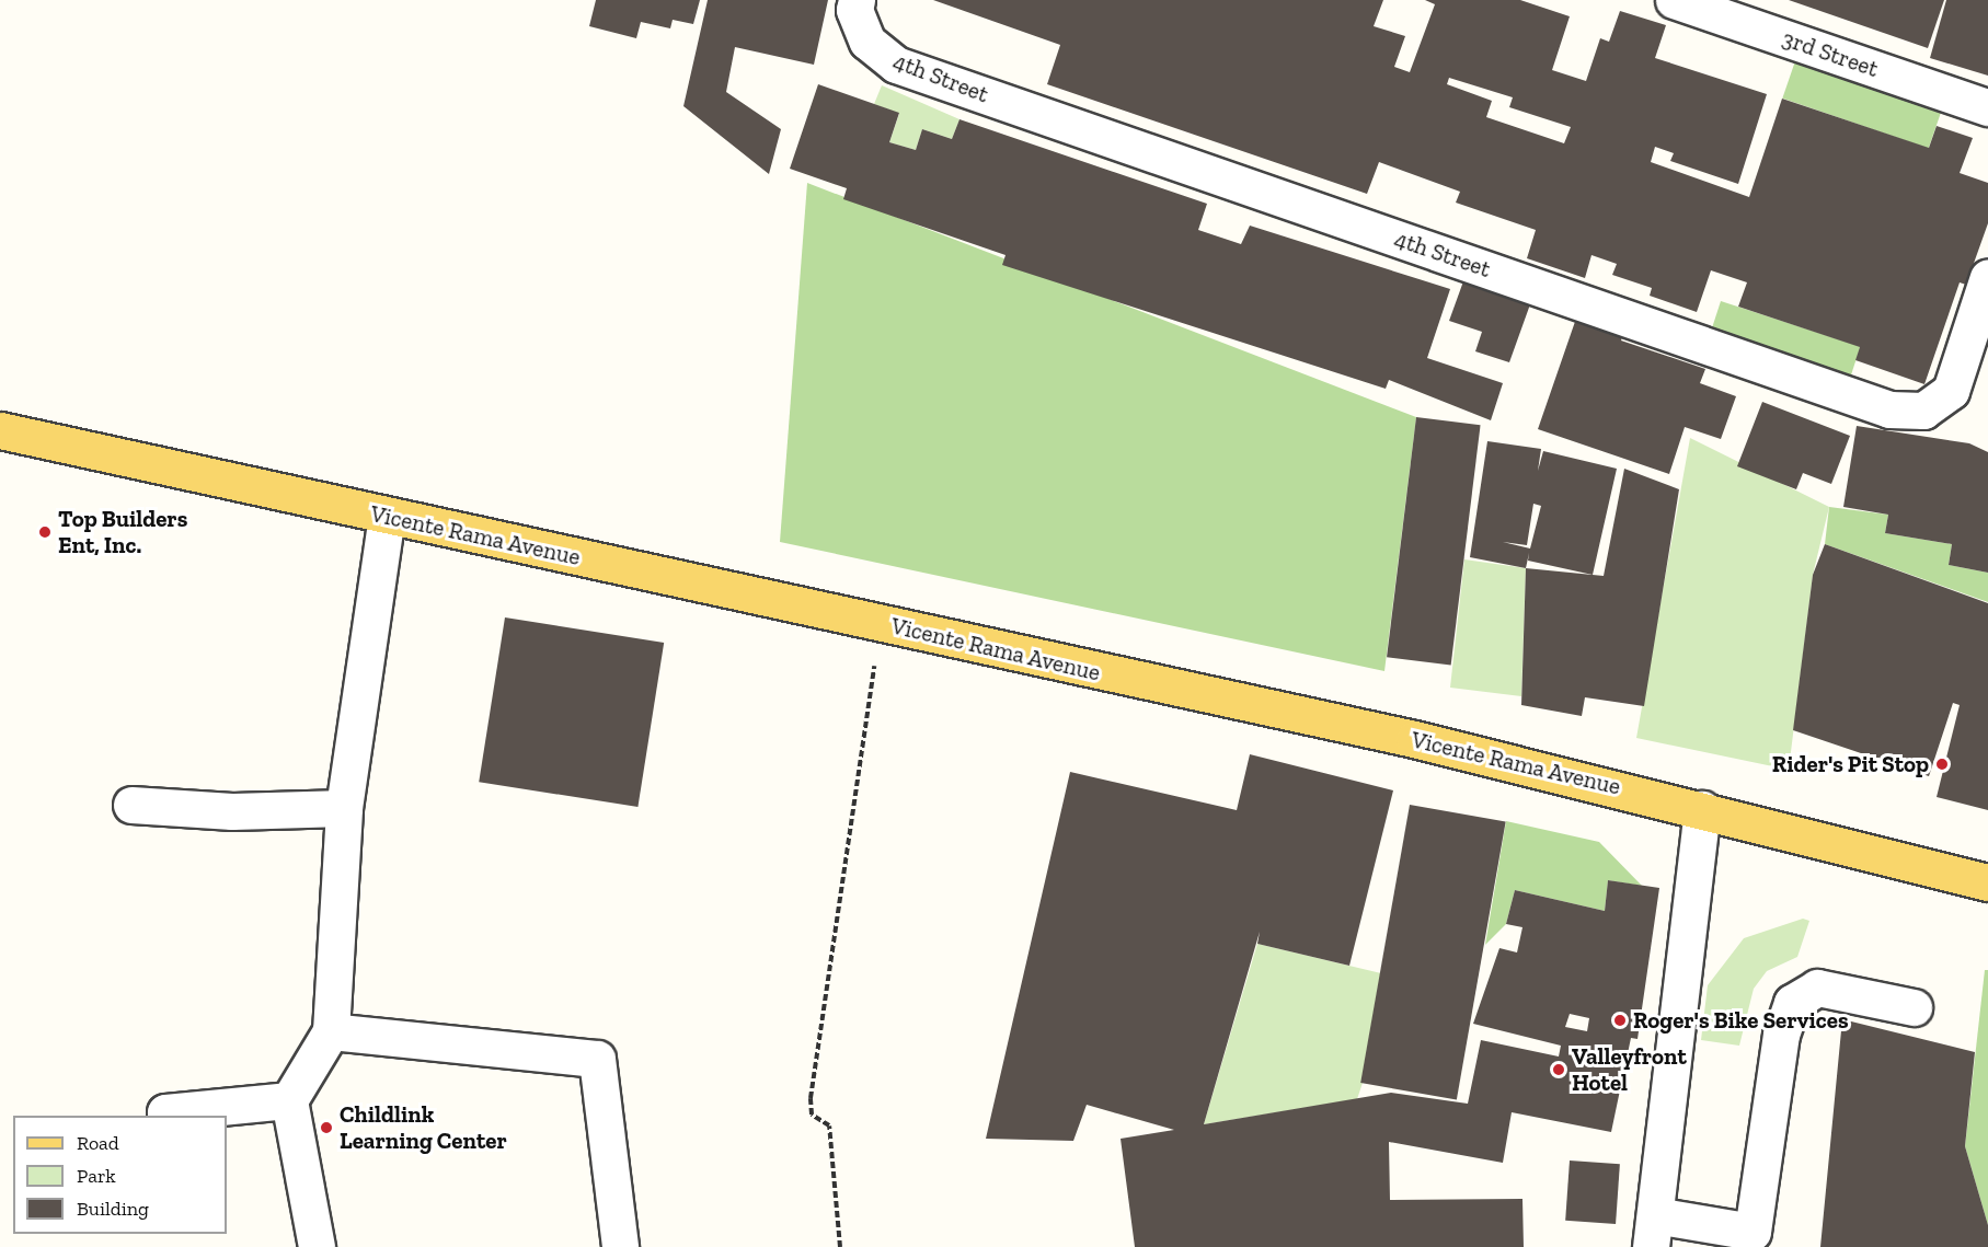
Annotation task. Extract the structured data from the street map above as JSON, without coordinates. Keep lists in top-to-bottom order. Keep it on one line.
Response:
{"streets":{"main road":["Vicente Rama Avenue"],"street":["3rd Street","4th Street"]},"places":["Top Builders Ent, Inc.","Rider's Pit Stop","Roger's Bike Services","Valleyfront Hotel","Childlink Learning Center"],"legend":["Road","Park","Building"]}
